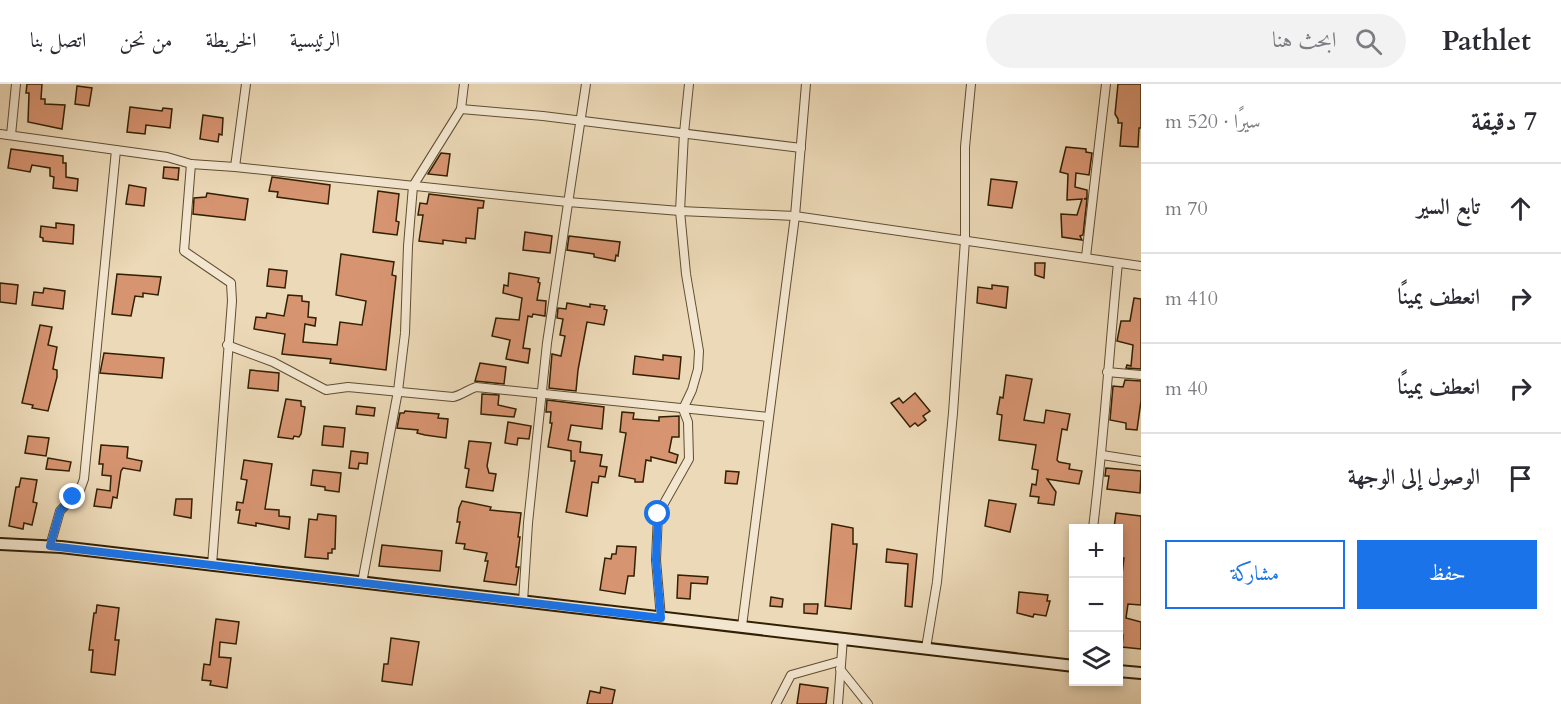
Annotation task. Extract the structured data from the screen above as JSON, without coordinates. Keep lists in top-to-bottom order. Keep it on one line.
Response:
{"page":{"header":"Pathlet","search":"ابحث هنا","nav":["الرئيسية","الخريطة","من نحن","اتصل بنا"],"heading":["7 دقيقة","سيرًا · 520 m"],"list":[["تابع السير","70 m"],["انعطف يمينًا","410 m"],["انعطف يمينًا","40 m"],"الوصول إلى الوجهة"],"buttons":["حفظ","مشاركة"],"map_buttons":["+","−"]}}
